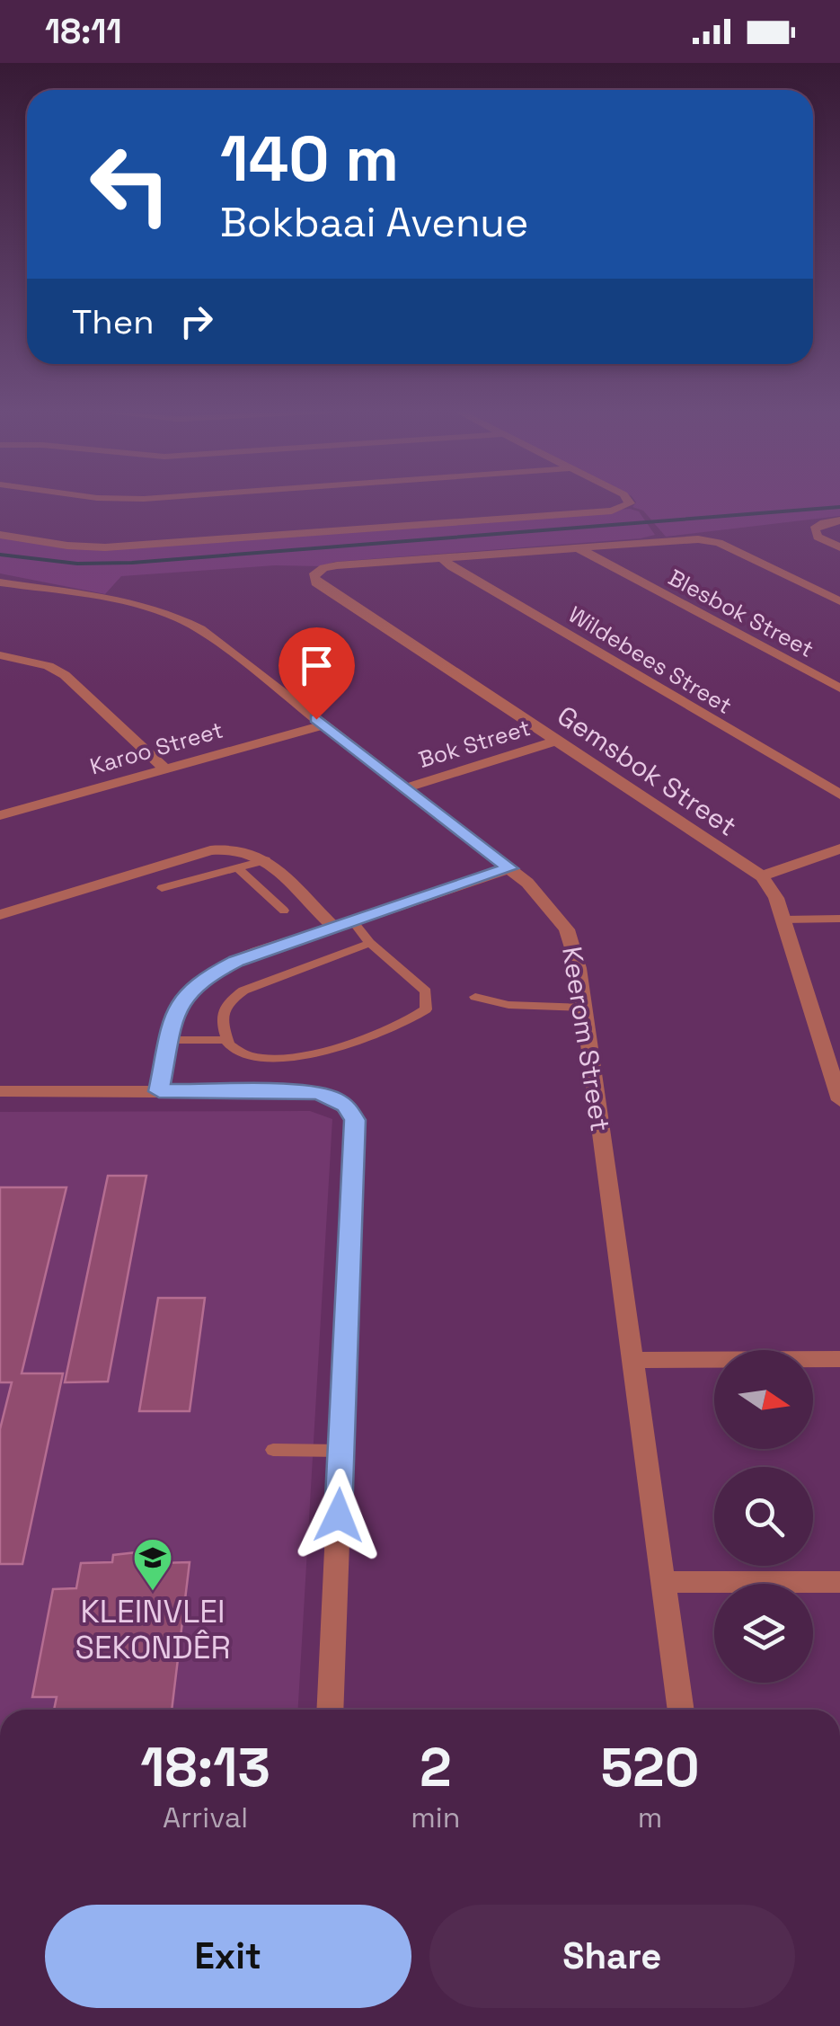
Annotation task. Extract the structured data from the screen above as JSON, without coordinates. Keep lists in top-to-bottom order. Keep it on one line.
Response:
{"streets":{"street":["Blesbok Street","Wildebees Street","Bok Street","Karoo Street","Gemsbok Street","Keerom Street"]},"crossings":[["Wildebees Street","Gemsbok Street"],["Bok Street","Gemsbok Street"],["Bok Street","Keerom Street"],["Karoo Street","Keerom Street"]],"places":{"school or university":["KLEINVLEI SEKONDÊR"]},"north":"right","page":{"status":"18:11","turn":["140 m","Bokbaai Avenue"],"then":"Then","eta":["18:13","Arrival","2","min","520","m"],"buttons":["Exit","Share"]}}
